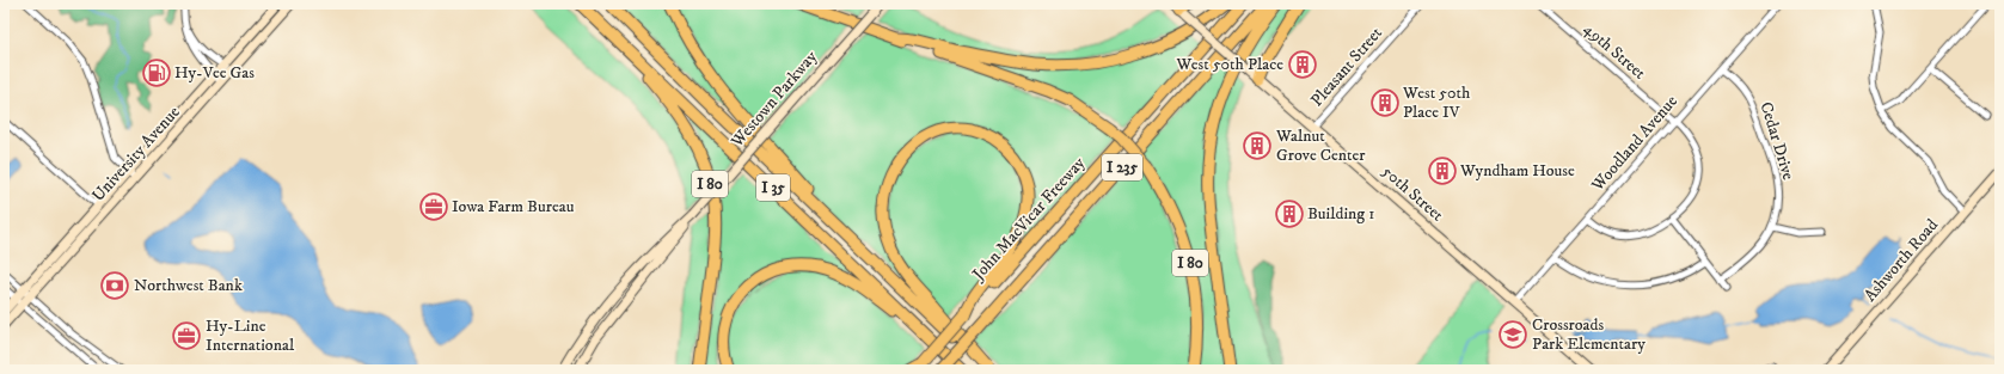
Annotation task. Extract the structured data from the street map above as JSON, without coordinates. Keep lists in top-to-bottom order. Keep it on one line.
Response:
{"streets":{"highway":["I 235","I 80","I 35","John MacVicar Freeway"],"main road":["Westown Parkway","University Avenue","50th Street","Ashworth Road"],"street":["49th Street","Pleasant Street","Cedar Drive","Woodland Avenue"]},"crossings":[["49th Street","Woodland Avenue"],["Pleasant Street","50th Street"],["Cedar Drive","Woodland Avenue"],["Woodland Avenue","50th Street"],["I 80","I 35"]],"places":{"building":["West 50th Place","West 50th Place IV","Walnut Grove Center","Wyndham House","Building 1"],"fuel station":["Hy-Vee Gas"],"office":["Iowa Farm Bureau","Hy-Line International"],"bank":["Northwest Bank"],"school or university":["Crossroads Park Elementary"]}}
